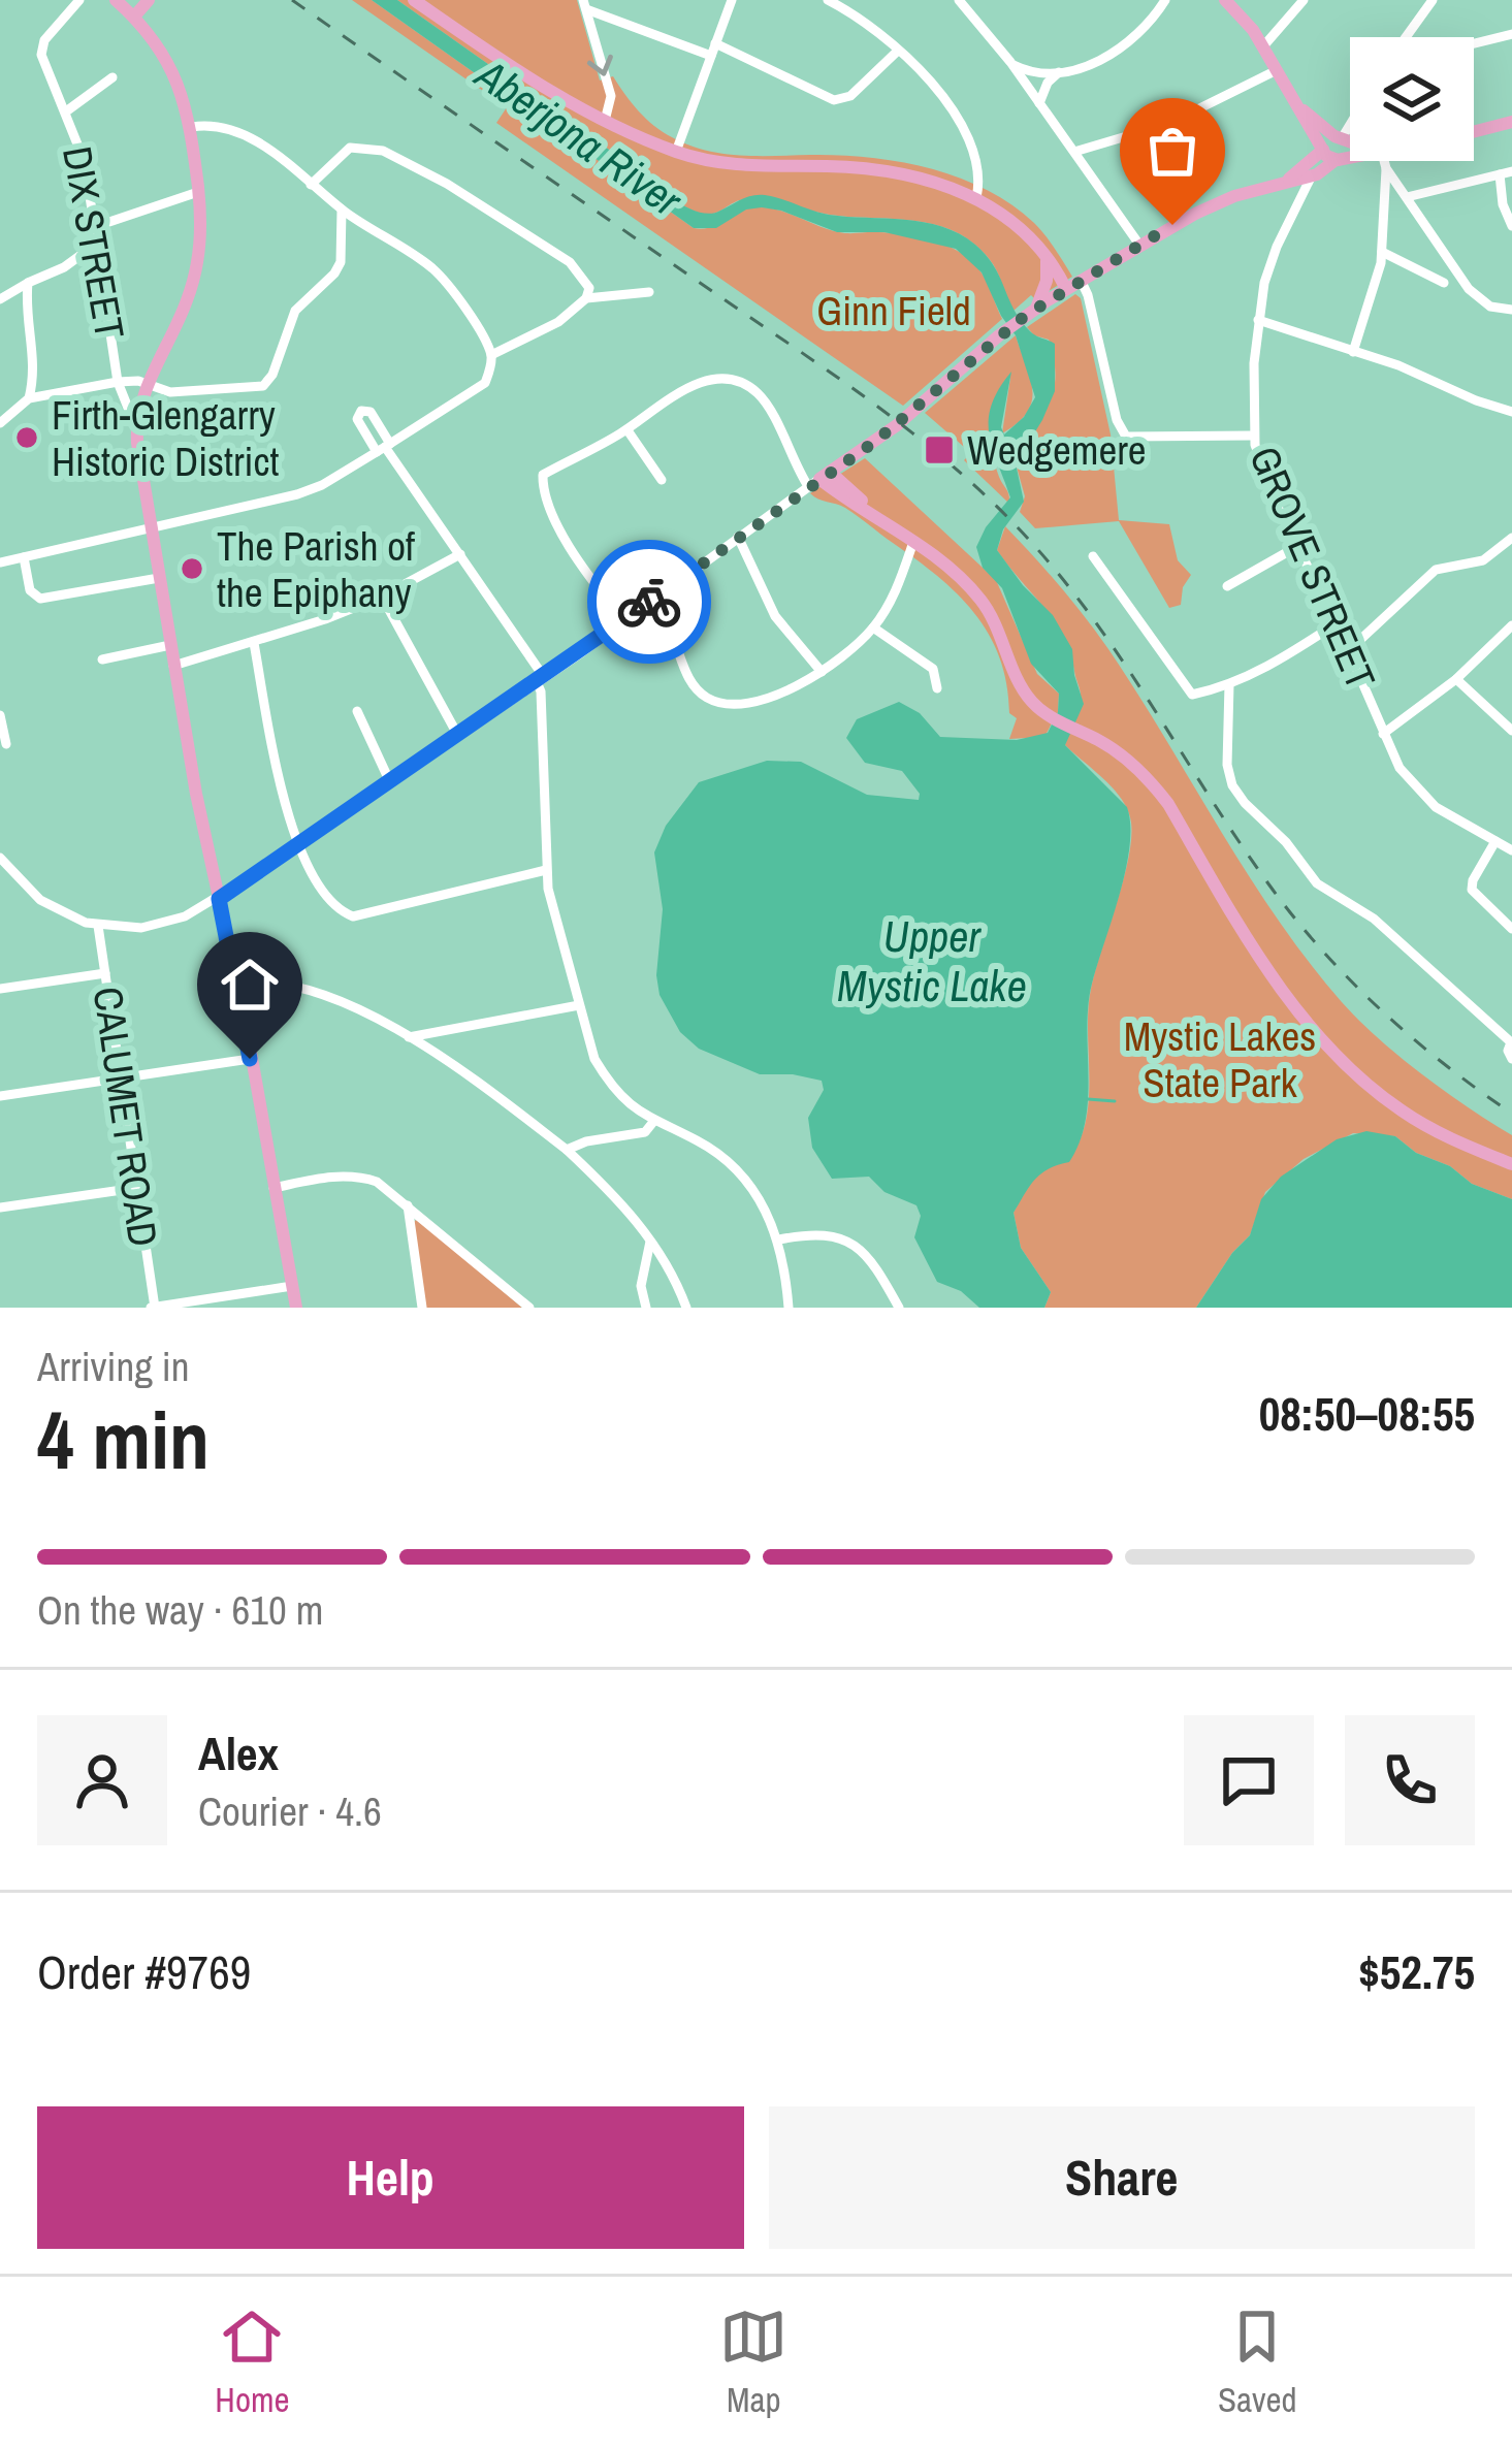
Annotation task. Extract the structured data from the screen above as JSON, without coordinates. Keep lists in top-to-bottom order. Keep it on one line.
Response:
{"streets":{"street":["DIX STREET","GROVE STREET","CALUMET ROAD"]},"water":["Aberjona River","Upper Mystic Lake"],"parks":["Ginn Field","Mystic Lakes State Park"],"places":{"other":["Firth-Glengarry Historic District","The Parish of the Epiphany"],"transit":["Wedgemere"]},"page":{"heading":["4 min","Arriving in","08:50–08:55"],"panel":["Alex","Courier · 4.6","Order #9769","$52.75"],"bar":"On the way · 610 m","buttons":["Help","Share"],"tabs":["Home","Map","Saved"]}}
